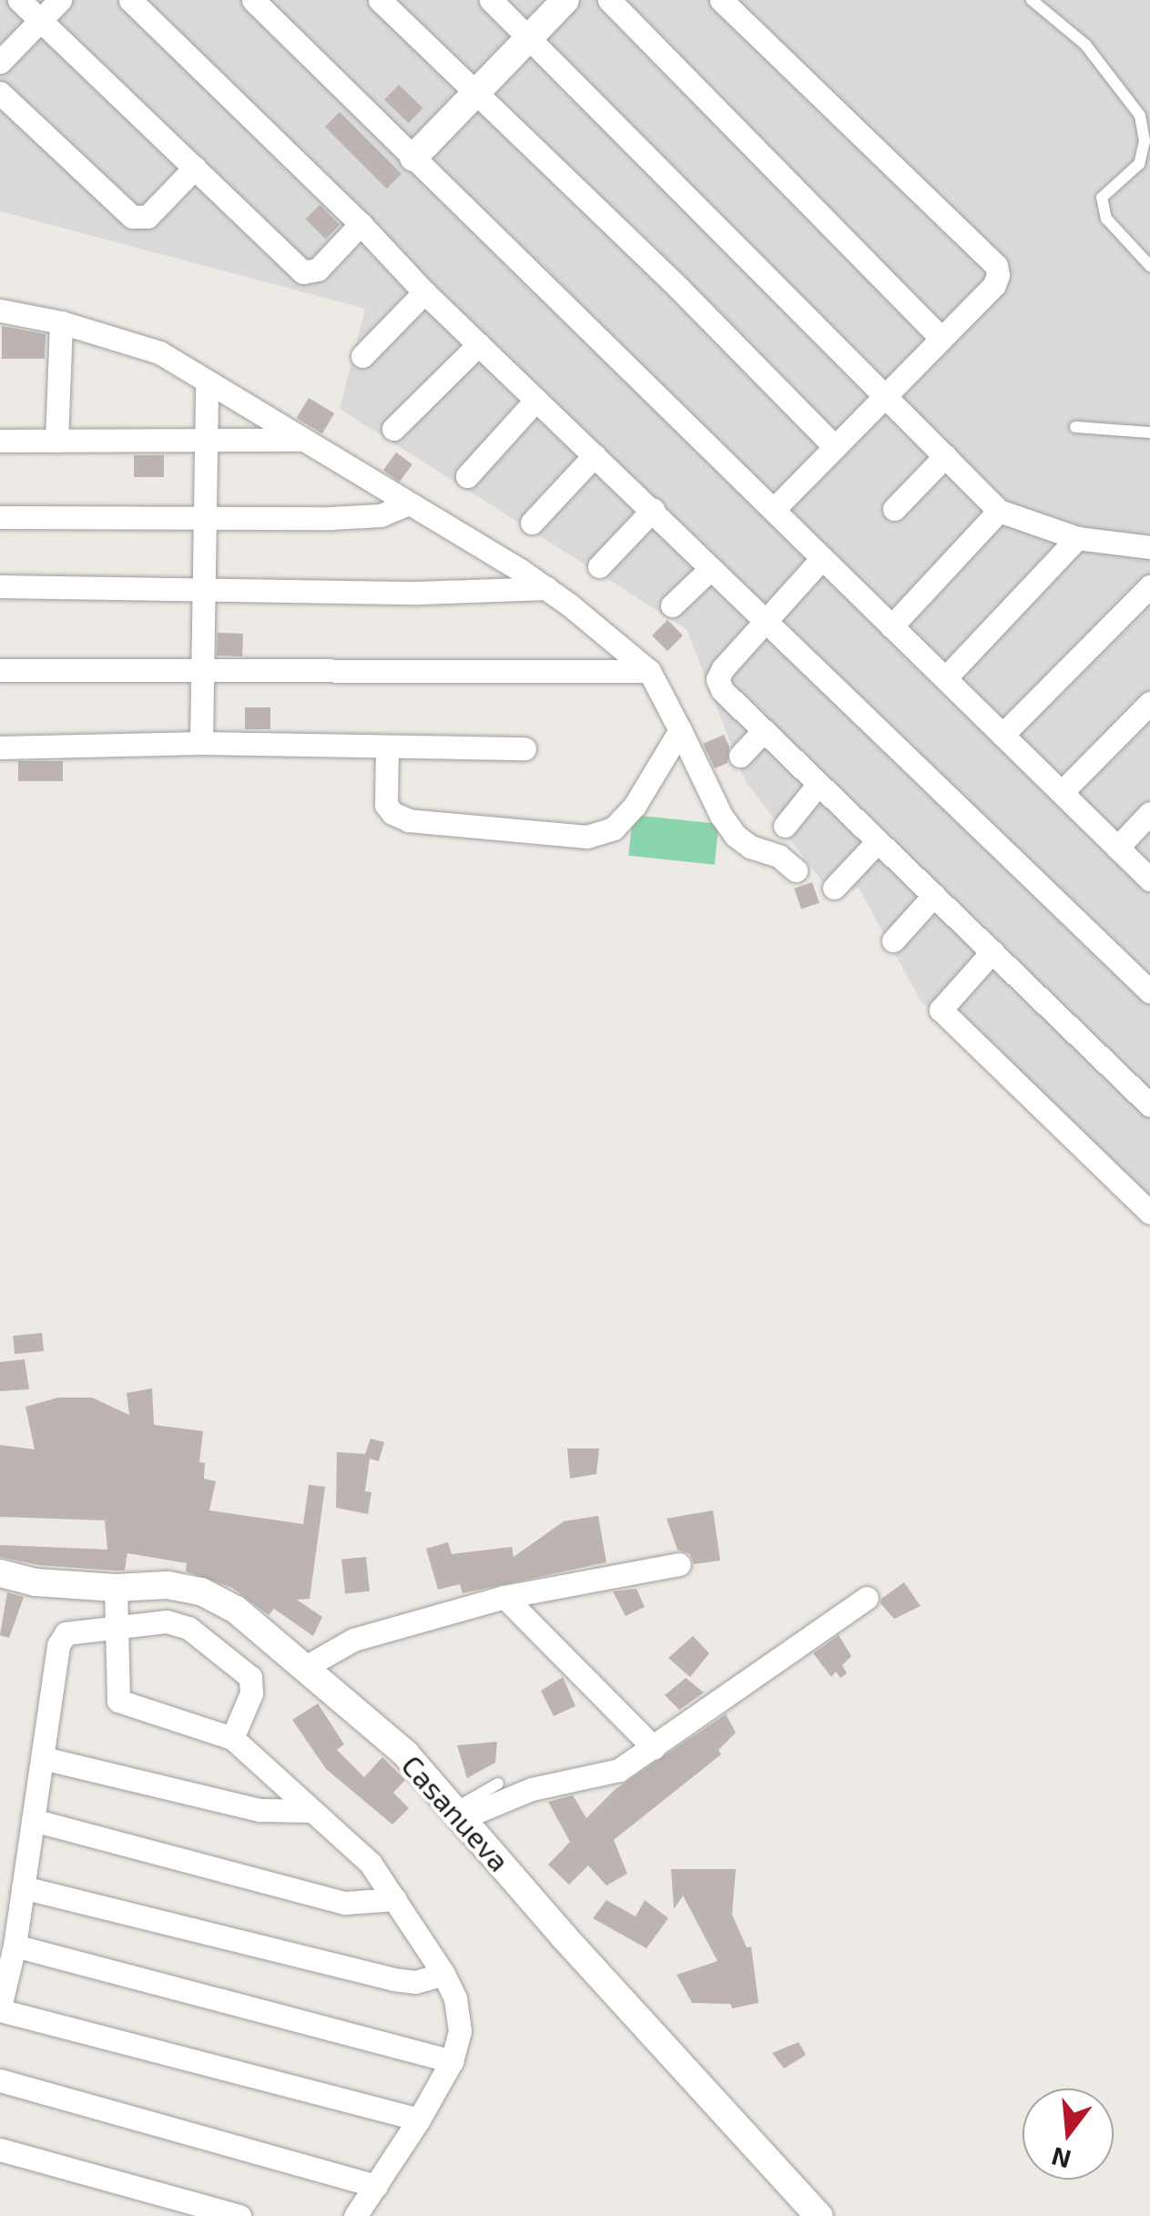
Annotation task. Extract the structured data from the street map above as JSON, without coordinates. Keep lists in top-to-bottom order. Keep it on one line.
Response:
{"streets":{"street":["Casanueva"]},"north":"bottom"}
